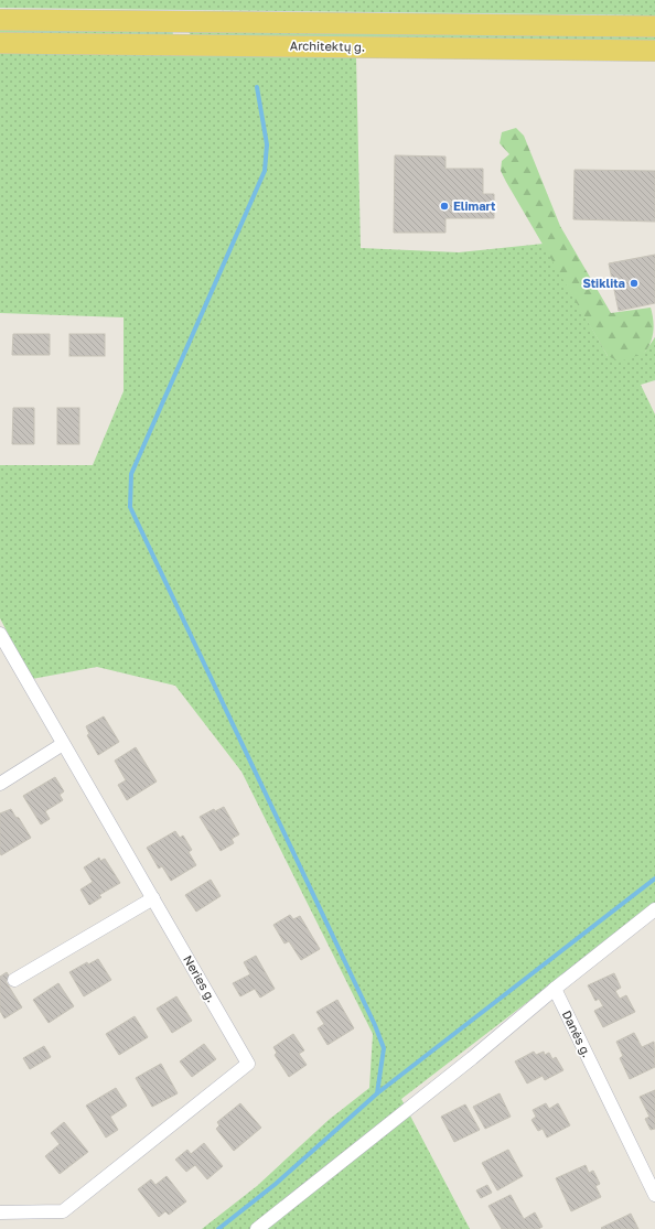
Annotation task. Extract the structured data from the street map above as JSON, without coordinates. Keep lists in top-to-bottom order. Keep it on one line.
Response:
{"streets":{"main road":["Architektų g."],"street":["Neries g.","Danės g."]},"places":["Elimart","Stiklita"]}
